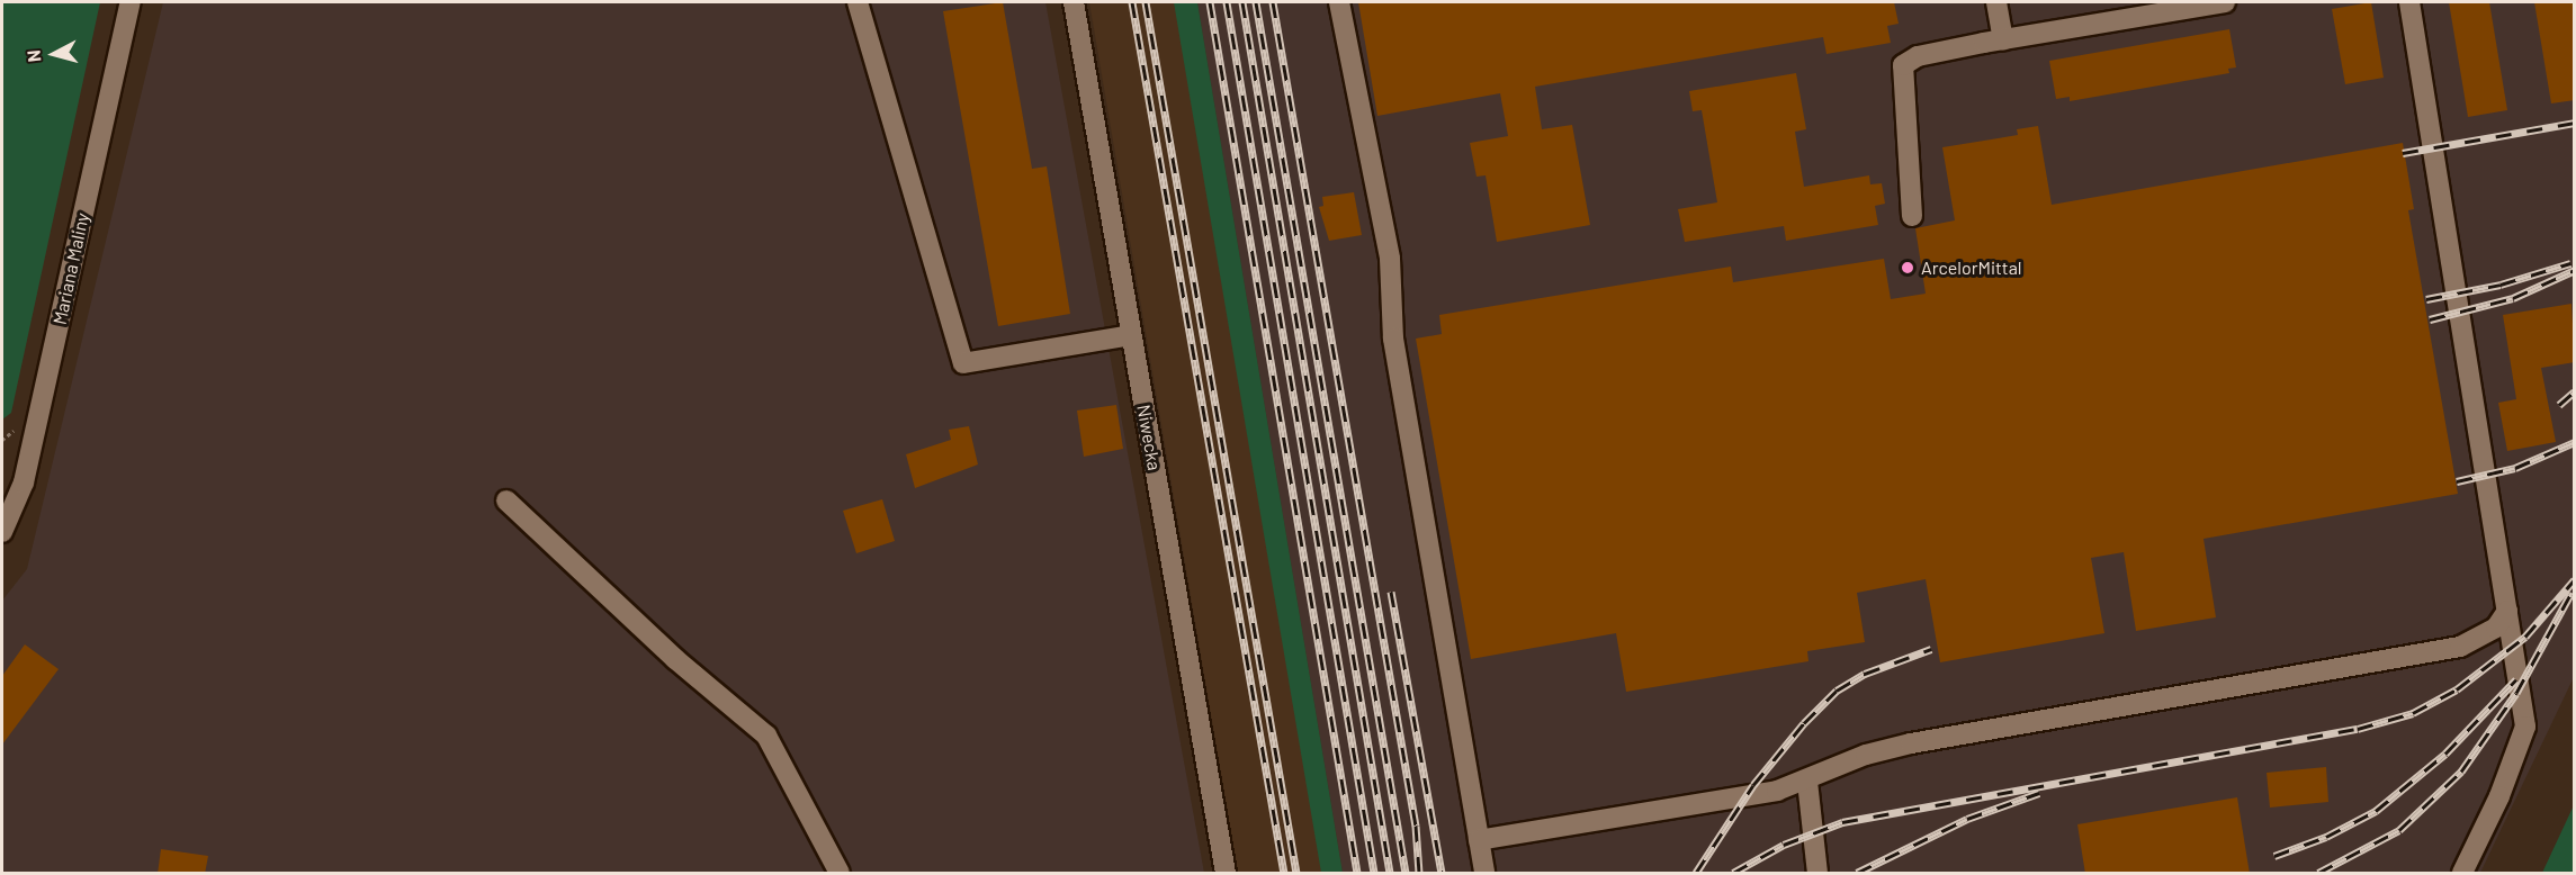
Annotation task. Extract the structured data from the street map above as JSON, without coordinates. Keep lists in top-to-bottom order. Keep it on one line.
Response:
{"streets":{"street":["Mariana Maliny","Niwecka"]},"places":["ArcelorMittal"],"north":"left"}
